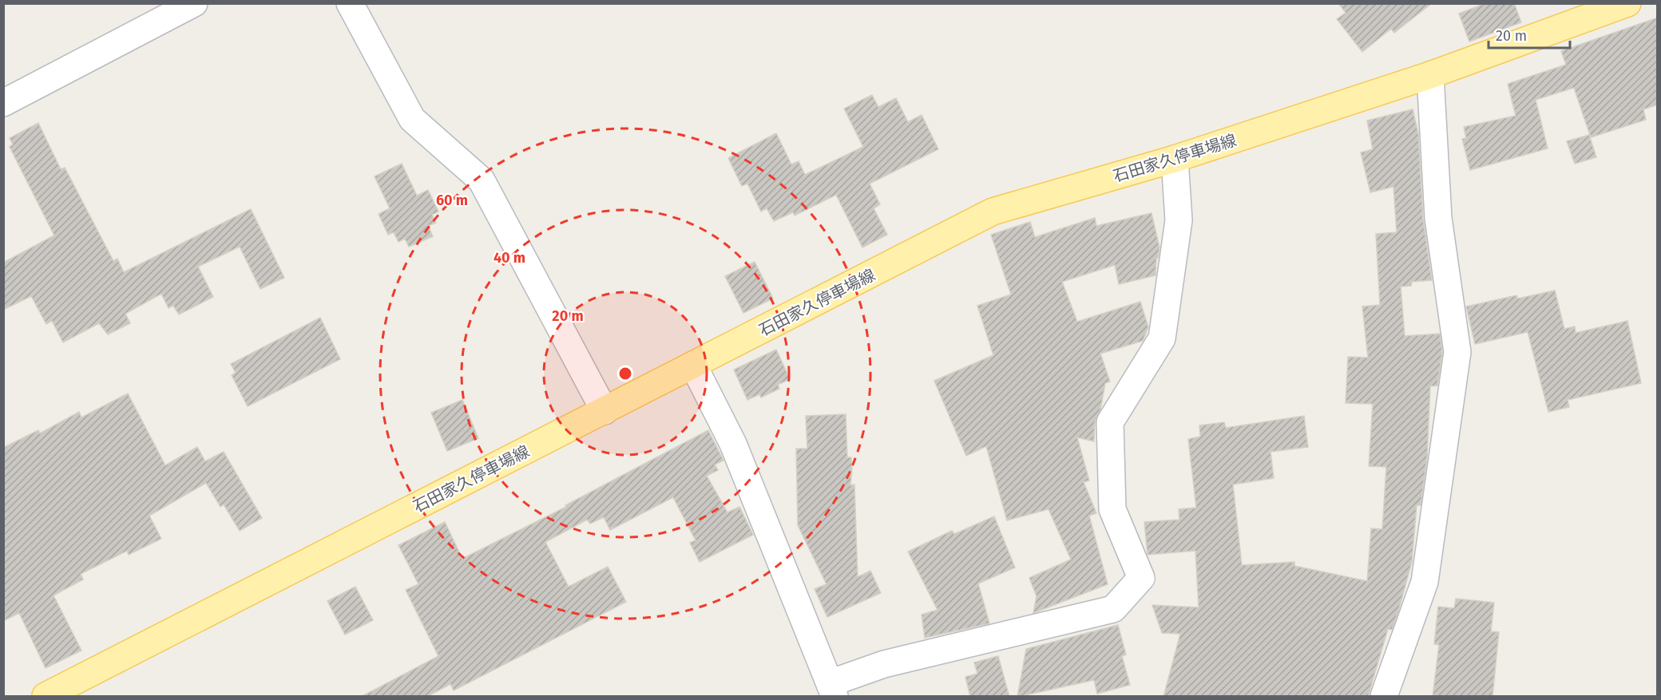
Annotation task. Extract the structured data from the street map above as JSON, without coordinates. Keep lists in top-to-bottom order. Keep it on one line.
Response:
{"streets":{"main road":["石田家久停車場線"]},"scale_bar":"20 m","rings":["60 m","40 m","20 m"]}
